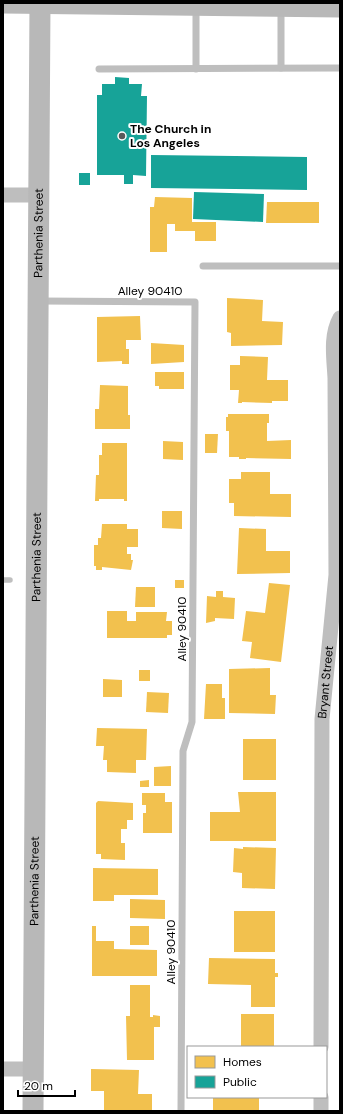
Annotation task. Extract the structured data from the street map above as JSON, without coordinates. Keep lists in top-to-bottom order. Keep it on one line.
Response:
{"streets":{"main road":["Parthenia Street"],"street":["Bryant Street"],"lane":["Alley 90410"]},"crossings":[["Parthenia Street","Alley 90410"]],"places":["The Church in Los Angeles"],"legend":["Homes","Public"],"scale_bar":"20 m"}
